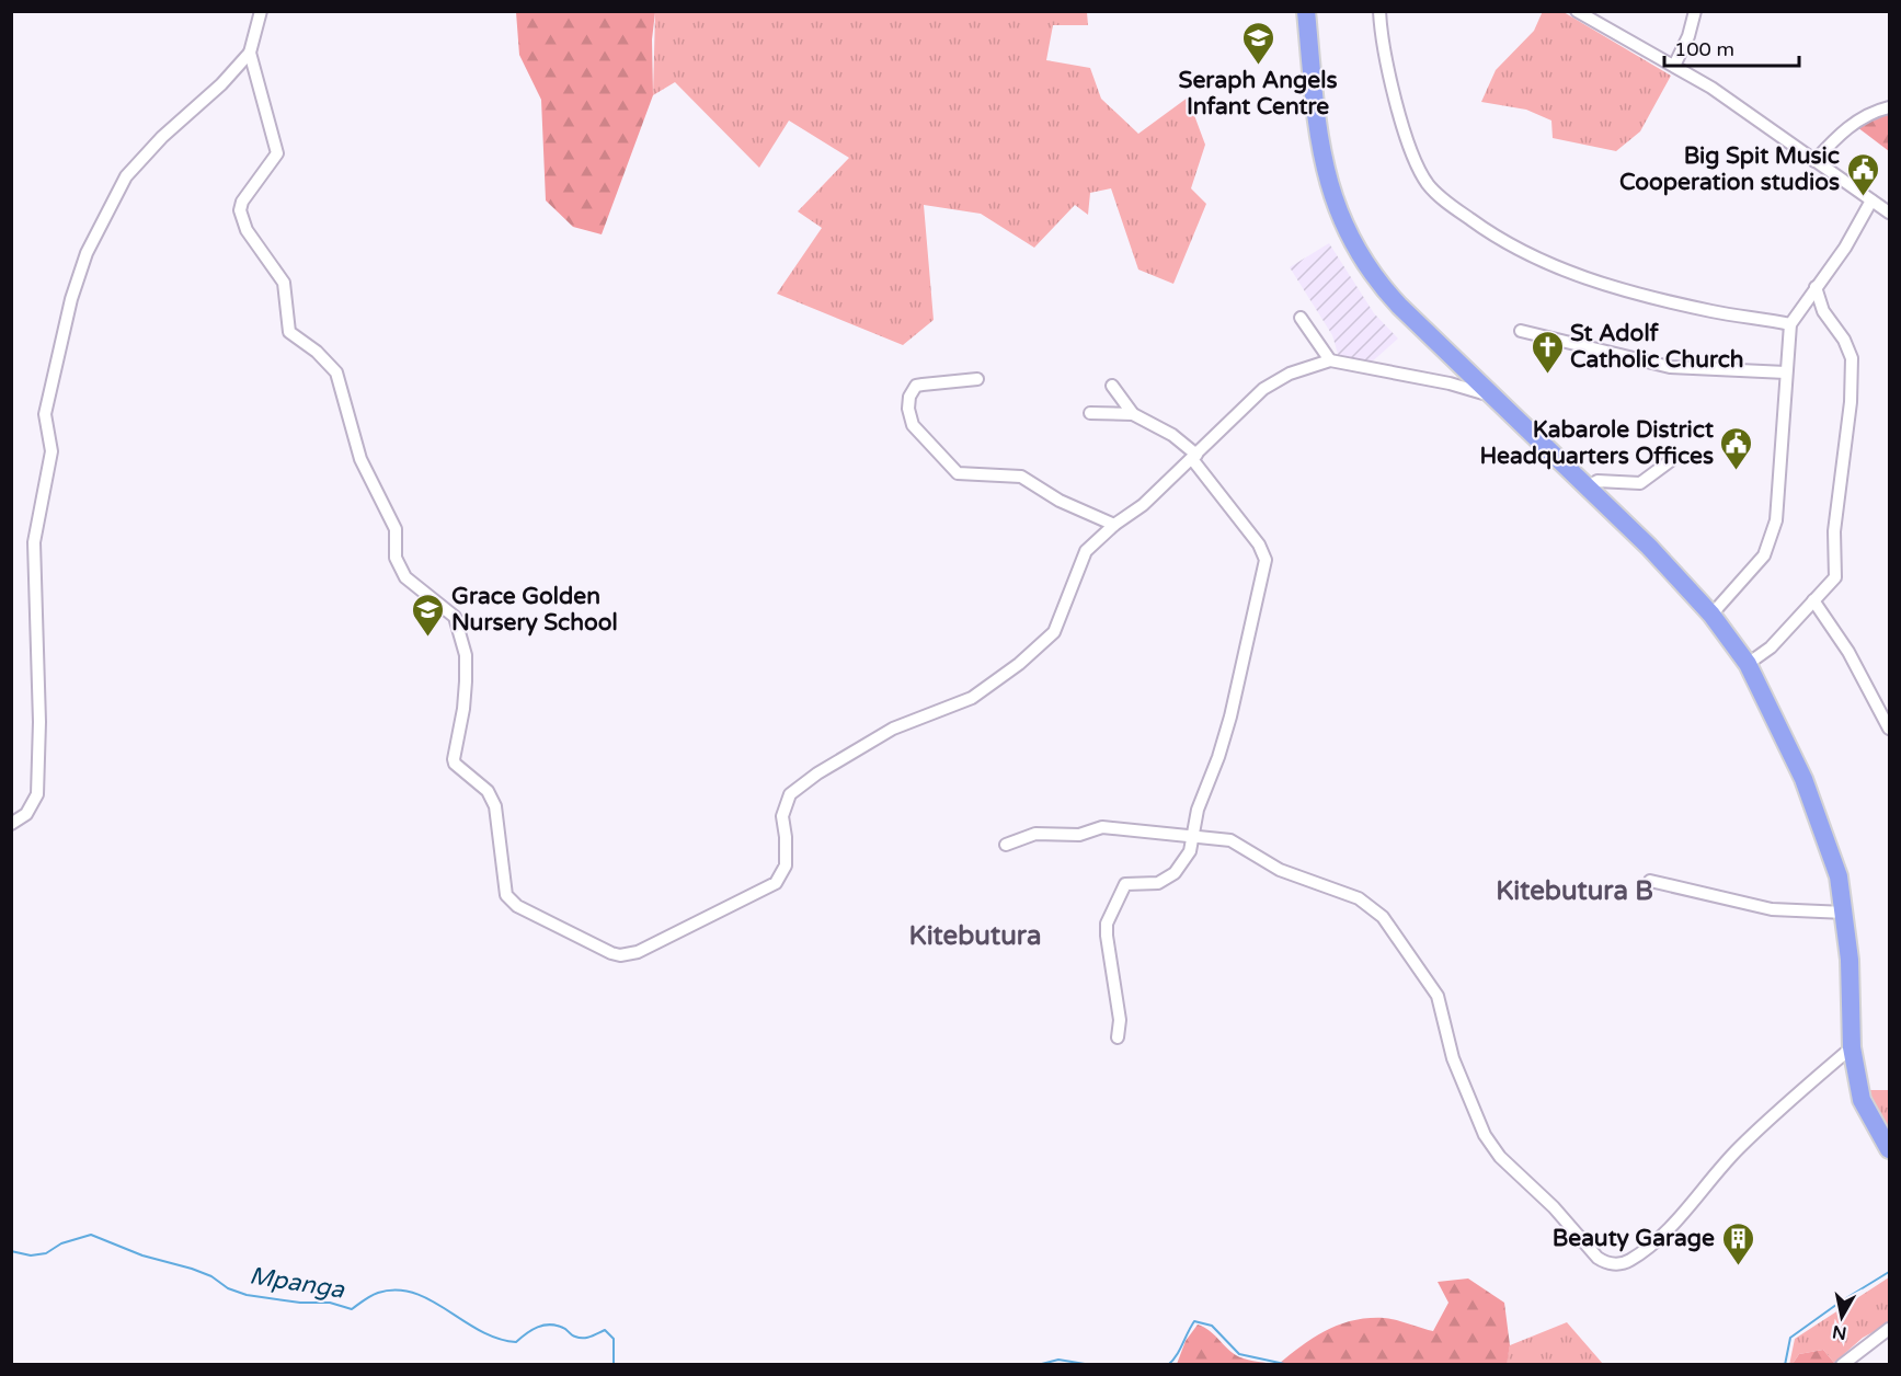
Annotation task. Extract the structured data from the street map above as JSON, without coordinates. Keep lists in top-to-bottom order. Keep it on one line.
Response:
{"districts":["Kitebutura B","Kitebutura"],"water":["Mpanga"],"places":{"school or university":["Seraph Angels Infant Centre","Grace Golden Nursery School"],"public building":["Big Spit Music Cooperation studios","Kabarole District Headquarters Offices"],"church":["St Adolf Catholic Church"],"building":["Beauty Garage"]},"scale_bar":"100 m","north":"bottom"}
